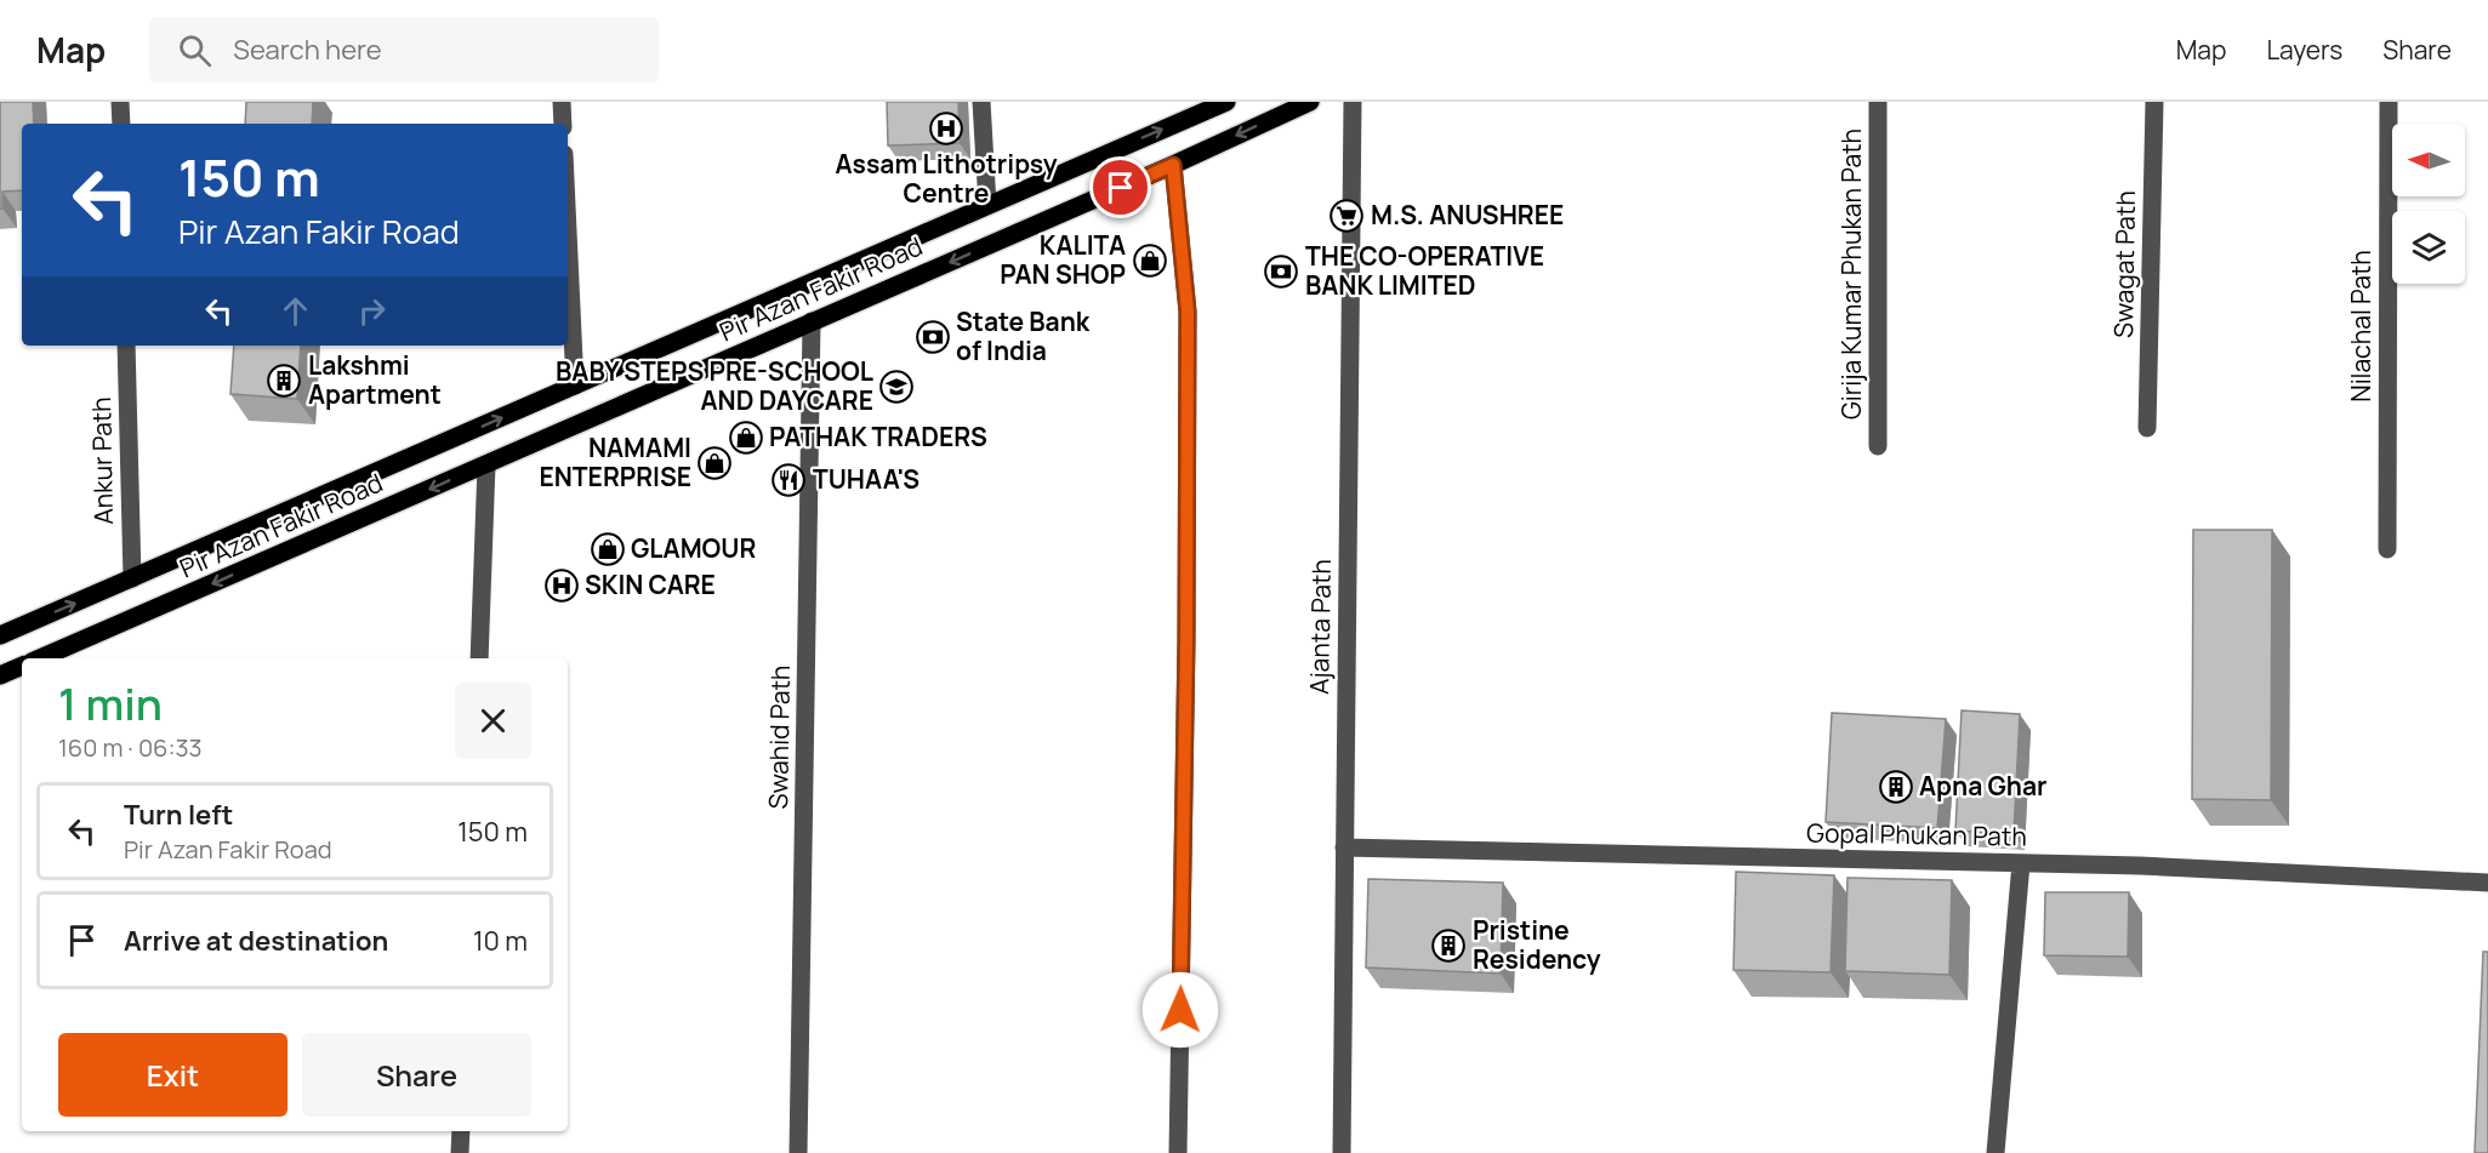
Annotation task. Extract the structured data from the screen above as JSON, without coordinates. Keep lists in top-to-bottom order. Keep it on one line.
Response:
{"streets":{"main road":["Pir Azan Fakir Road"],"street":["Swagat Path","Girija Kumar Phukan Path","Nilachal Path","Ankur Path","Ajanta Path","Swahid Path","Gopal Phukan Path"]},"crossings":[["Pir Azan Fakir Road","Ankur Path"],["Pir Azan Fakir Road","Swahid Path"],["Ajanta Path","Gopal Phukan Path"]],"places":{"hospital":["Assam Lithotripsy Centre","SKIN CARE"],"supermarket":["M.S. ANUSHREE"],"shop":["KALITA PAN SHOP","PATHAK TRADERS","NAMAMI ENTERPRISE","GLAMOUR"],"bank":["THE CO-OPERATIVE BANK LIMITED","State Bank of India"],"building":["Lakshmi Apartment","Apna Ghar","Pristine Residency"],"school or university":["BABY STEPS PRE-SCHOOL AND DAYCARE"],"restaurant":["TUHAA'S"]},"north":"left","page":{"header":"Map","search":"Search here","nav":["Map","Layers","Share"],"turn":["150 m","Pir Azan Fakir Road"],"heading":["1 min","160 m · 06:33"],"list":[{"name":"Turn left","note":"Pir Azan Fakir Road","value":"150 m"},{"name":"Arrive at destination","value":"10 m"}],"buttons":["Exit","Share"]}}
